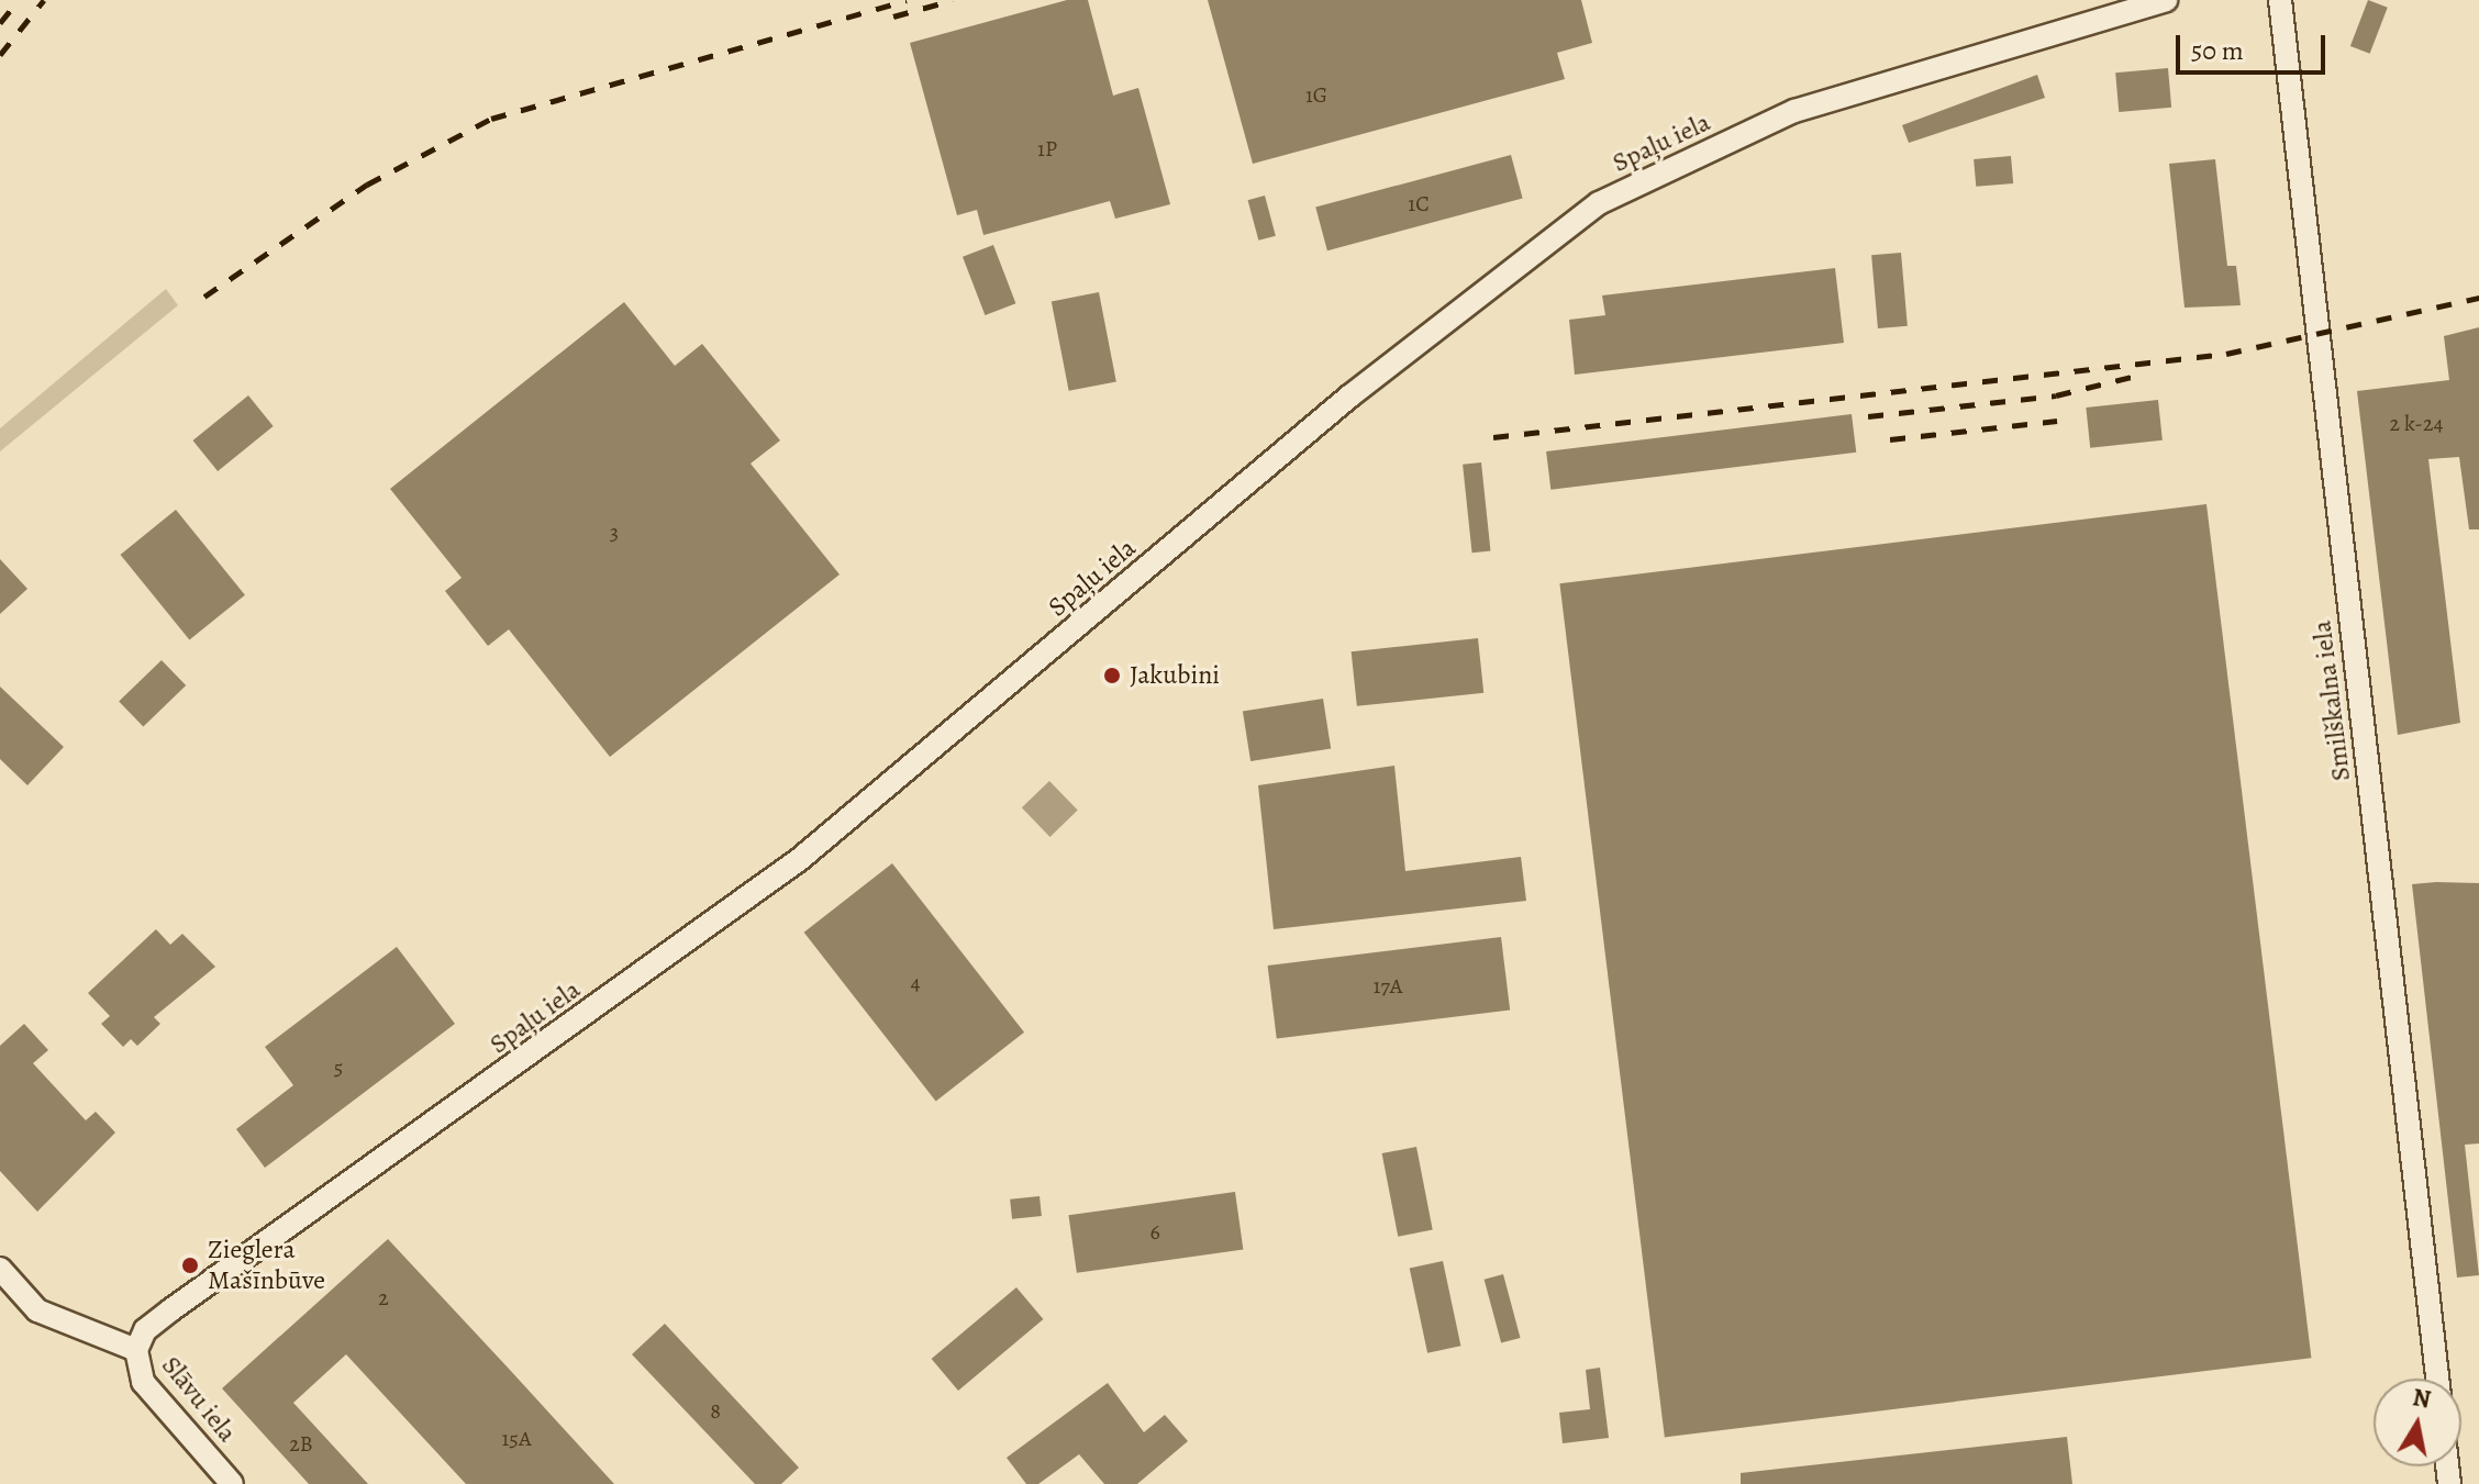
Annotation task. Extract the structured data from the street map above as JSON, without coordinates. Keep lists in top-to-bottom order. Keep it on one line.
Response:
{"streets":{"street":["Spaļu iela","Smilškalna iela","Slāvu iela"]},"crossings":[["Spaļu iela","Slāvu iela"]],"places":["Jakubini","Zieglera Mašīnbūve"],"house_numbers":["1G","1P","1C","2 k-24","3","4","17A","5","6","2","8","15A","2B"],"scale_bar":"50 m","north":"top"}
